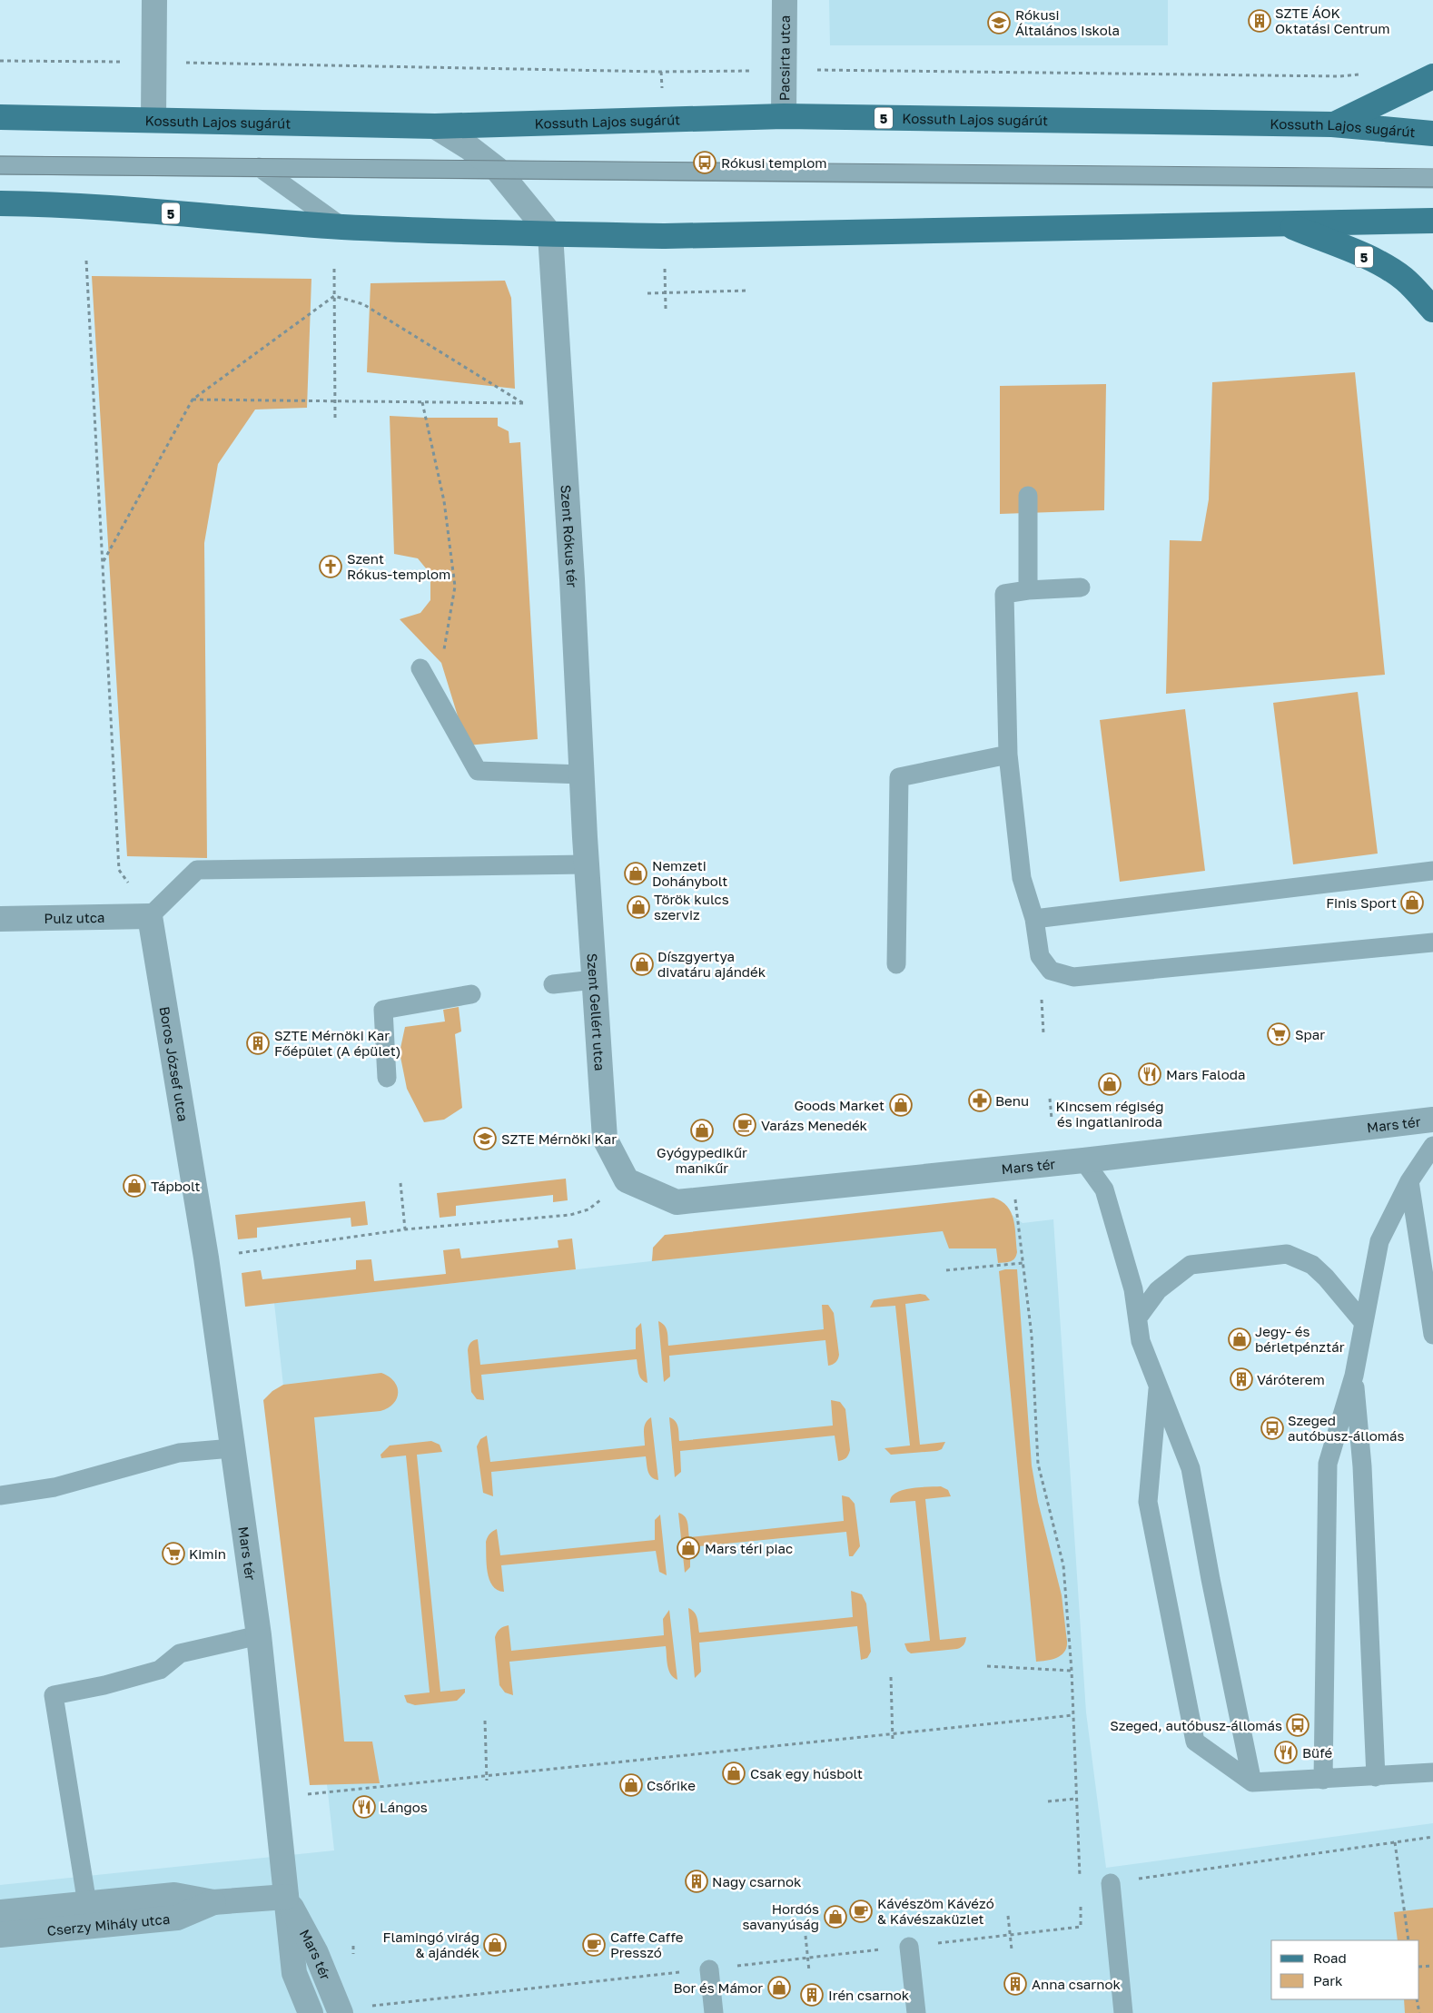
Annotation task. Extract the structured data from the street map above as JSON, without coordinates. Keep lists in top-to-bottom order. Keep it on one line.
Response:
{"streets":{"main road":["5","Kossuth Lajos sugárút"],"street":["Pacsirta utca","Szent Rókus tér","Pulz utca","Szent Gellért utca","Boros József utca","Mars tér","Cserzy Mihály utca"]},"crossings":[["Pacsirta utca","Kossuth Lajos sugárút"],["5","Szent Rókus tér"],["Szent Rókus tér","Szent Gellért utca"],["Pulz utca","Boros József utca"],["Szent Gellért utca","Mars tér"],["Boros József utca","Mars tér"],["Mars tér","Cserzy Mihály utca"]],"places":{"building":["SZTE ÁOK Oktatási Centrum","SZTE Mérnöki Kar Főépület (A épület)","Váróterem","Nagy csarnok","Anna csarnok","Irén csarnok"],"school or university":["Rókusi Általános Iskola","SZTE Mérnöki Kar"],"bus stop":["Rókusi templom","Szeged autóbusz-állomás","Szeged, autóbusz-állomás"],"church":["Szent Rókus-templom"],"shop":["Nemzeti Dohánybolt","Finis Sport","Török kulcs szerviz","Díszgyertya divatáru ajándék","Kincsem régiség és ingatlaniroda","Goods Market","Gyógypedikűr manikűr","Tápbolt","Jegy- és bérletpénztár","Mars téri piac","Csak egy húsbolt","Csőrike","Hordós savanyúság","Flamingó virág & ajándék","Bor és Mámor"],"supermarket":["Spar","Kimin"],"restaurant":["Mars Faloda","Büfé","Lángos"],"pharmacy":["Benu"],"cafe":["Varázs Menedék","Kávészöm Kávézó & Kávészaküzlet","Caffe Caffe Presszó"]},"legend":["Road","Park"]}
